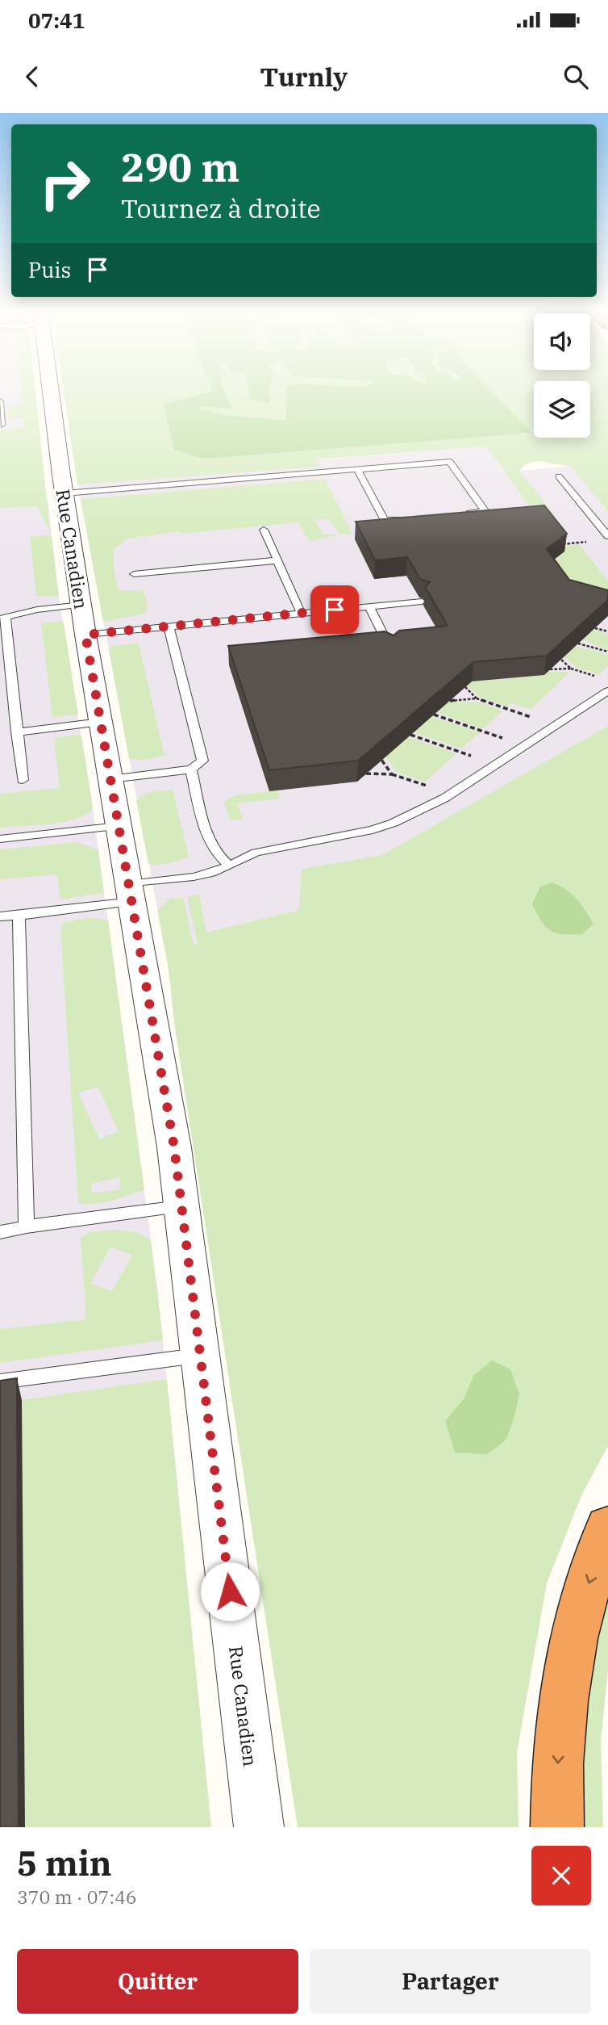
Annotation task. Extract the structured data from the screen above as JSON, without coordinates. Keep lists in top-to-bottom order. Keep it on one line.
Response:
{"streets":{"street":["Rue Canadien"]},"page":{"status":"07:41","header":"Turnly","turn":["290 m","Tournez à droite"],"then":"Puis","heading":["5 min","370 m · 07:46"],"buttons":["Quitter","Partager"]}}
